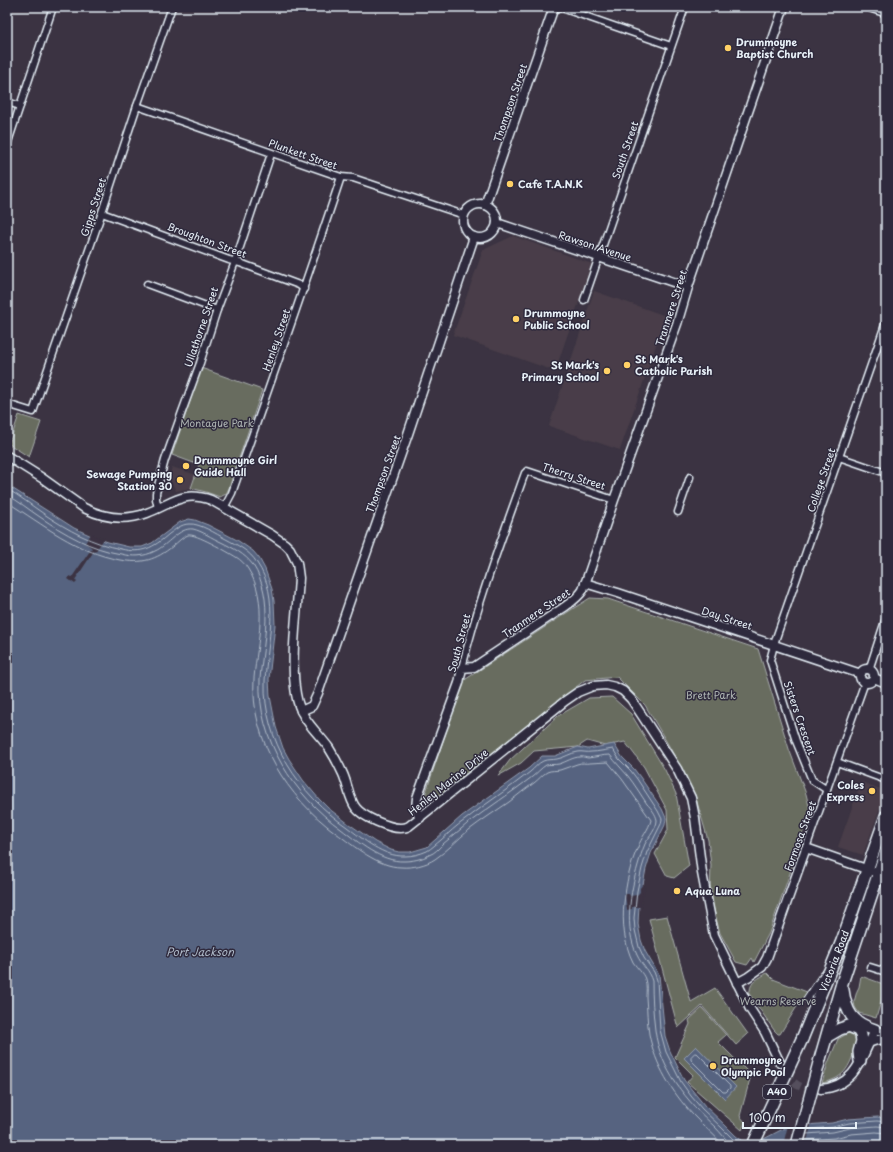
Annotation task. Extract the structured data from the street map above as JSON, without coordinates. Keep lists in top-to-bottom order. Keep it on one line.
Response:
{"streets":{"highway":["Victoria Road","A40"],"street":["Thompson Street","South Street","Plunkett Street","Gipps Street","Broughton Street","Rawson Avenue","Tranmere Street","Ullathorne Street","Henley Street","Therry Street","College Street","Day Street","Sisters Crescent","Henley Marine Drive","Formosa Street"]},"crossings":[["Thompson Street","Plunkett Street"],["Thompson Street","Rawson Avenue"],["Thompson Street","Henley Marine Drive"],["South Street","Rawson Avenue"],["South Street","Tranmere Street"],["South Street","Therry Street"],["South Street","Henley Marine Drive"],["Plunkett Street","Gipps Street"],["Plunkett Street","Rawson Avenue"],["Plunkett Street","Ullathorne Street"],["Plunkett Street","Henley Street"],["Gipps Street","Broughton Street"],["Broughton Street","Ullathorne Street"],["Broughton Street","Henley Street"],["Rawson Avenue","Tranmere Street"],["Tranmere Street","Therry Street"],["Tranmere Street","Day Street"],["Ullathorne Street","Henley Marine Drive"],["Henley Street","Henley Marine Drive"],["College Street","Day Street"],["College Street","Sisters Crescent"],["Day Street","Sisters Crescent"],["Day Street","Formosa Street"],["Sisters Crescent","Formosa Street"],["Henley Marine Drive","Formosa Street"]],"water":["Port Jackson"],"parks":["Montague Park","Brett Park","Wearns Reserve"],"places":["Drummoyne Baptist Church","Cafe T.A.N.K","Drummoyne Public School","St Mark's Catholic Parish","St Mark's Primary School","Drummoyne Girl Guide Hall","Sewage Pumping Station 30","Coles Express","Aqua Luna","Drummoyne Olympic Pool"],"scale_bar":"100 m"}
